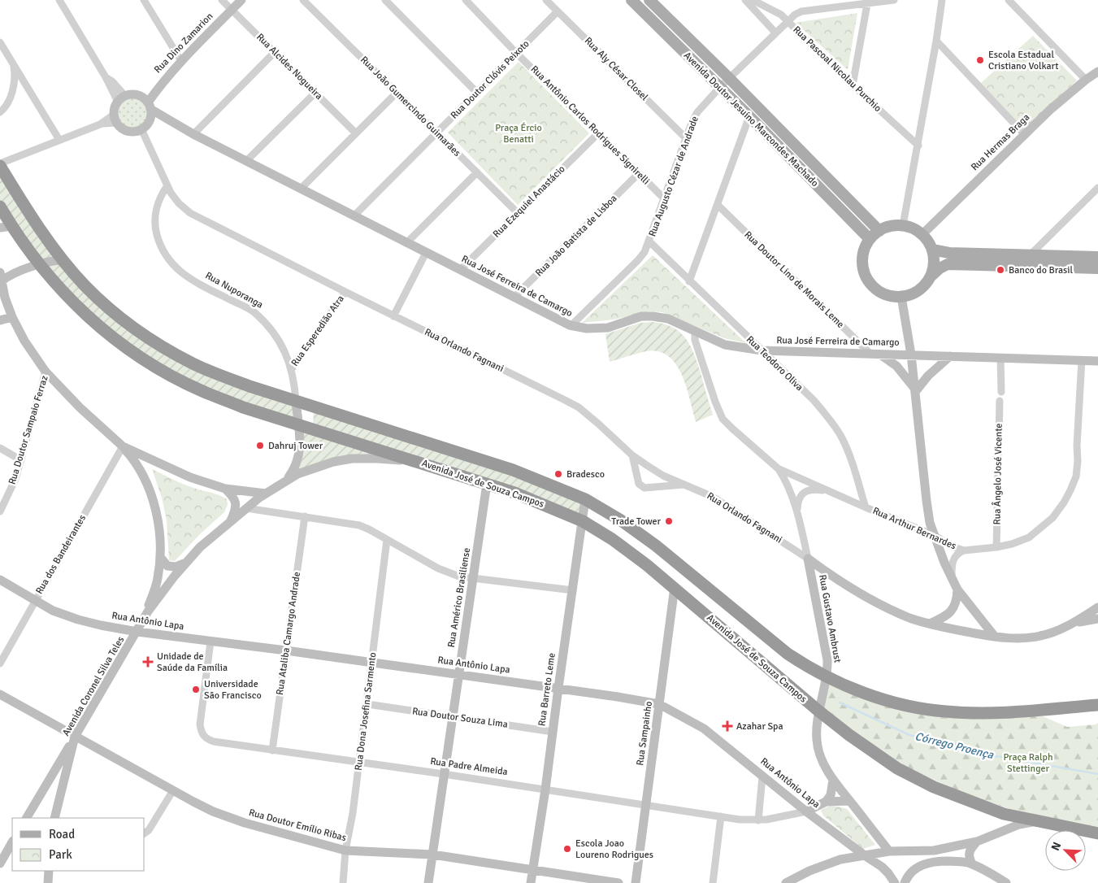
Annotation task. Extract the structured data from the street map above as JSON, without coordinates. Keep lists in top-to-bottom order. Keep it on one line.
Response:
{"streets":{"highway":["Avenida José de Souza Campos"],"main road":["Avenida Doutor Jesuíno Marcondes Machado"],"street":["Rua Dino Zamarion","Rua Alcides Nogueira","Rua Aly César Closel","Rua Pascoal Nicolau Purchio","Rua Doutor Clóvis Peixoto","Rua João Gumercindo Guimarães","Rua Antônio Carlos Rodrigues Signirelli","Rua Hermas Braga","Rua Augusto Cézar de Andrade","Rua Ezequiel Anastácio","Rua João Batista de Lisboa","Rua Doutor Lino de Morais Leme","Rua José Ferreira de Camargo","Rua Nuporanga","Rua Esperedião Atra","Rua Orlando Fagnani","Rua Teodoro Oliva","Rua Doutor Sampaio Ferraz","Rua Ângelo José Vicente","Rua Arthur Bernardes","Rua dos Bandeirantes","Rua Américo Brasiliense","Rua Gustavo Ambrust","Rua Antônio Lapa","Rua Ataliba Camargo Andrade","Avenida Coronel Silva Teles","Rua Barreto Leme","Rua Dona Josefina Sarmento","Rua Doutor Souza Lima","Rua Sampainho","Rua Padre Almeida","Rua Doutor Emílio Ribas"]},"crossings":[["Rua Dino Zamarion","Rua Alcides Nogueira"],["Rua Dino Zamarion","Rua José Ferreira de Camargo"],["Rua Dino Zamarion","Rua Orlando Fagnani"],["Rua Aly César Closel","Rua Doutor Clóvis Peixoto"],["Rua Aly César Closel","Rua Augusto Cézar de Andrade"],["Rua Pascoal Nicolau Purchio","Rua Augusto Cézar de Andrade"],["Rua Doutor Clóvis Peixoto","Rua João Gumercindo Guimarães"],["Rua Doutor Clóvis Peixoto","Rua Antônio Carlos Rodrigues Signirelli"],["Rua Doutor Clóvis Peixoto","Rua José Ferreira de Camargo"],["Rua João Gumercindo Guimarães","Rua Ezequiel Anastácio"],["Avenida Doutor Jesuíno Marcondes Machado","Rua Hermas Braga"],["Avenida Doutor Jesuíno Marcondes Machado","Rua Augusto Cézar de Andrade"],["Rua Antônio Carlos Rodrigues Signirelli","Rua Augusto Cézar de Andrade"],["Rua Antônio Carlos Rodrigues Signirelli","Rua Ezequiel Anastácio"],["Rua Antônio Carlos Rodrigues Signirelli","Rua João Batista de Lisboa"],["Rua Augusto Cézar de Andrade","Rua José Ferreira de Camargo"],["Rua Augusto Cézar de Andrade","Rua Teodoro Oliva"],["Rua Ezequiel Anastácio","Rua José Ferreira de Camargo"],["Rua João Batista de Lisboa","Rua José Ferreira de Camargo"],["Rua Doutor Lino de Morais Leme","Rua José Ferreira de Camargo"],["Rua José Ferreira de Camargo","Rua Orlando Fagnani"],["Rua José Ferreira de Camargo","Rua Teodoro Oliva"],["Rua José Ferreira de Camargo","Rua Arthur Bernardes"],["Rua Nuporanga","Rua Esperedião Atra"],["Rua Nuporanga","Rua Orlando Fagnani"],["Rua Nuporanga","Avenida José de Souza Campos"],["Rua Esperedião Atra","Rua Orlando Fagnani"],["Rua Orlando Fagnani","Rua Gustavo Ambrust"],["Rua Teodoro Oliva","Rua Arthur Bernardes"],["Rua Ângelo José Vicente","Rua Arthur Bernardes"],["Avenida José de Souza Campos","Rua Américo Brasiliense"],["Avenida José de Souza Campos","Rua Gustavo Ambrust"],["Avenida José de Souza Campos","Avenida Coronel Silva Teles"],["Avenida José de Souza Campos","Rua Barreto Leme"],["Avenida José de Souza Campos","Rua Sampainho"],["Rua Arthur Bernardes","Rua Gustavo Ambrust"],["Rua dos Bandeirantes","Rua Antônio Lapa"],["Rua Américo Brasiliense","Rua Antônio Lapa"],["Rua Américo Brasiliense","Rua Doutor Souza Lima"],["Rua Américo Brasiliense","Rua Padre Almeida"],["Rua Américo Brasiliense","Rua Doutor Emílio Ribas"],["Rua Antônio Lapa","Rua Ataliba Camargo Andrade"],["Rua Antônio Lapa","Avenida Coronel Silva Teles"],["Rua Antônio Lapa","Rua Barreto Leme"],["Rua Antônio Lapa","Rua Dona Josefina Sarmento"],["Rua Antônio Lapa","Rua Sampainho"],["Rua Antônio Lapa","Rua Padre Almeida"],["Rua Ataliba Camargo Andrade","Rua Padre Almeida"],["Avenida Coronel Silva Teles","Rua Doutor Emílio Ribas"],["Rua Barreto Leme","Rua Doutor Souza Lima"],["Rua Barreto Leme","Rua Padre Almeida"],["Rua Barreto Leme","Rua Doutor Emílio Ribas"],["Rua Dona Josefina Sarmento","Rua Doutor Souza Lima"],["Rua Dona Josefina Sarmento","Rua Padre Almeida"],["Rua Dona Josefina Sarmento","Rua Doutor Emílio Ribas"],["Rua Sampainho","Rua Padre Almeida"]],"water":["Córrego Proença"],"parks":["Praça Ércio Benatti","Praça Ralph Stettinger"],"places":{"other":["Escola Estadual Cristiano Volkart","Banco do Brasil","Dahruj Tower","Bradesco","Trade Tower","Universidade São Francisco","Escola Joao Loureno Rodrigues"],"health":["Unidade de Saúde da Família","Azahar Spa"]},"legend":["Road","Park"],"north":"top left"}
